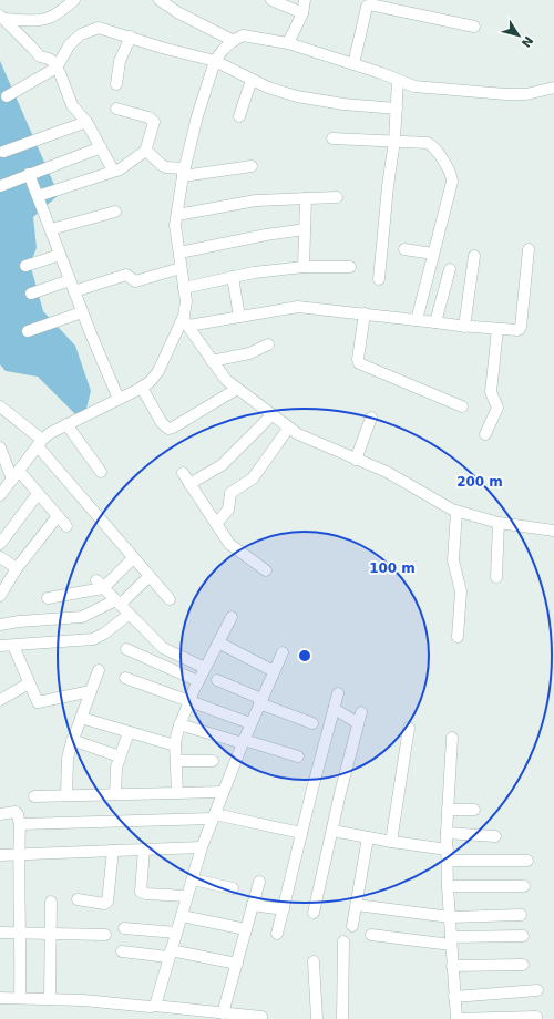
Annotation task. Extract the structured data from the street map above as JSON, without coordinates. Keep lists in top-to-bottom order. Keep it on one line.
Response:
{"north":"bottom right","rings":["200 m","100 m"]}
